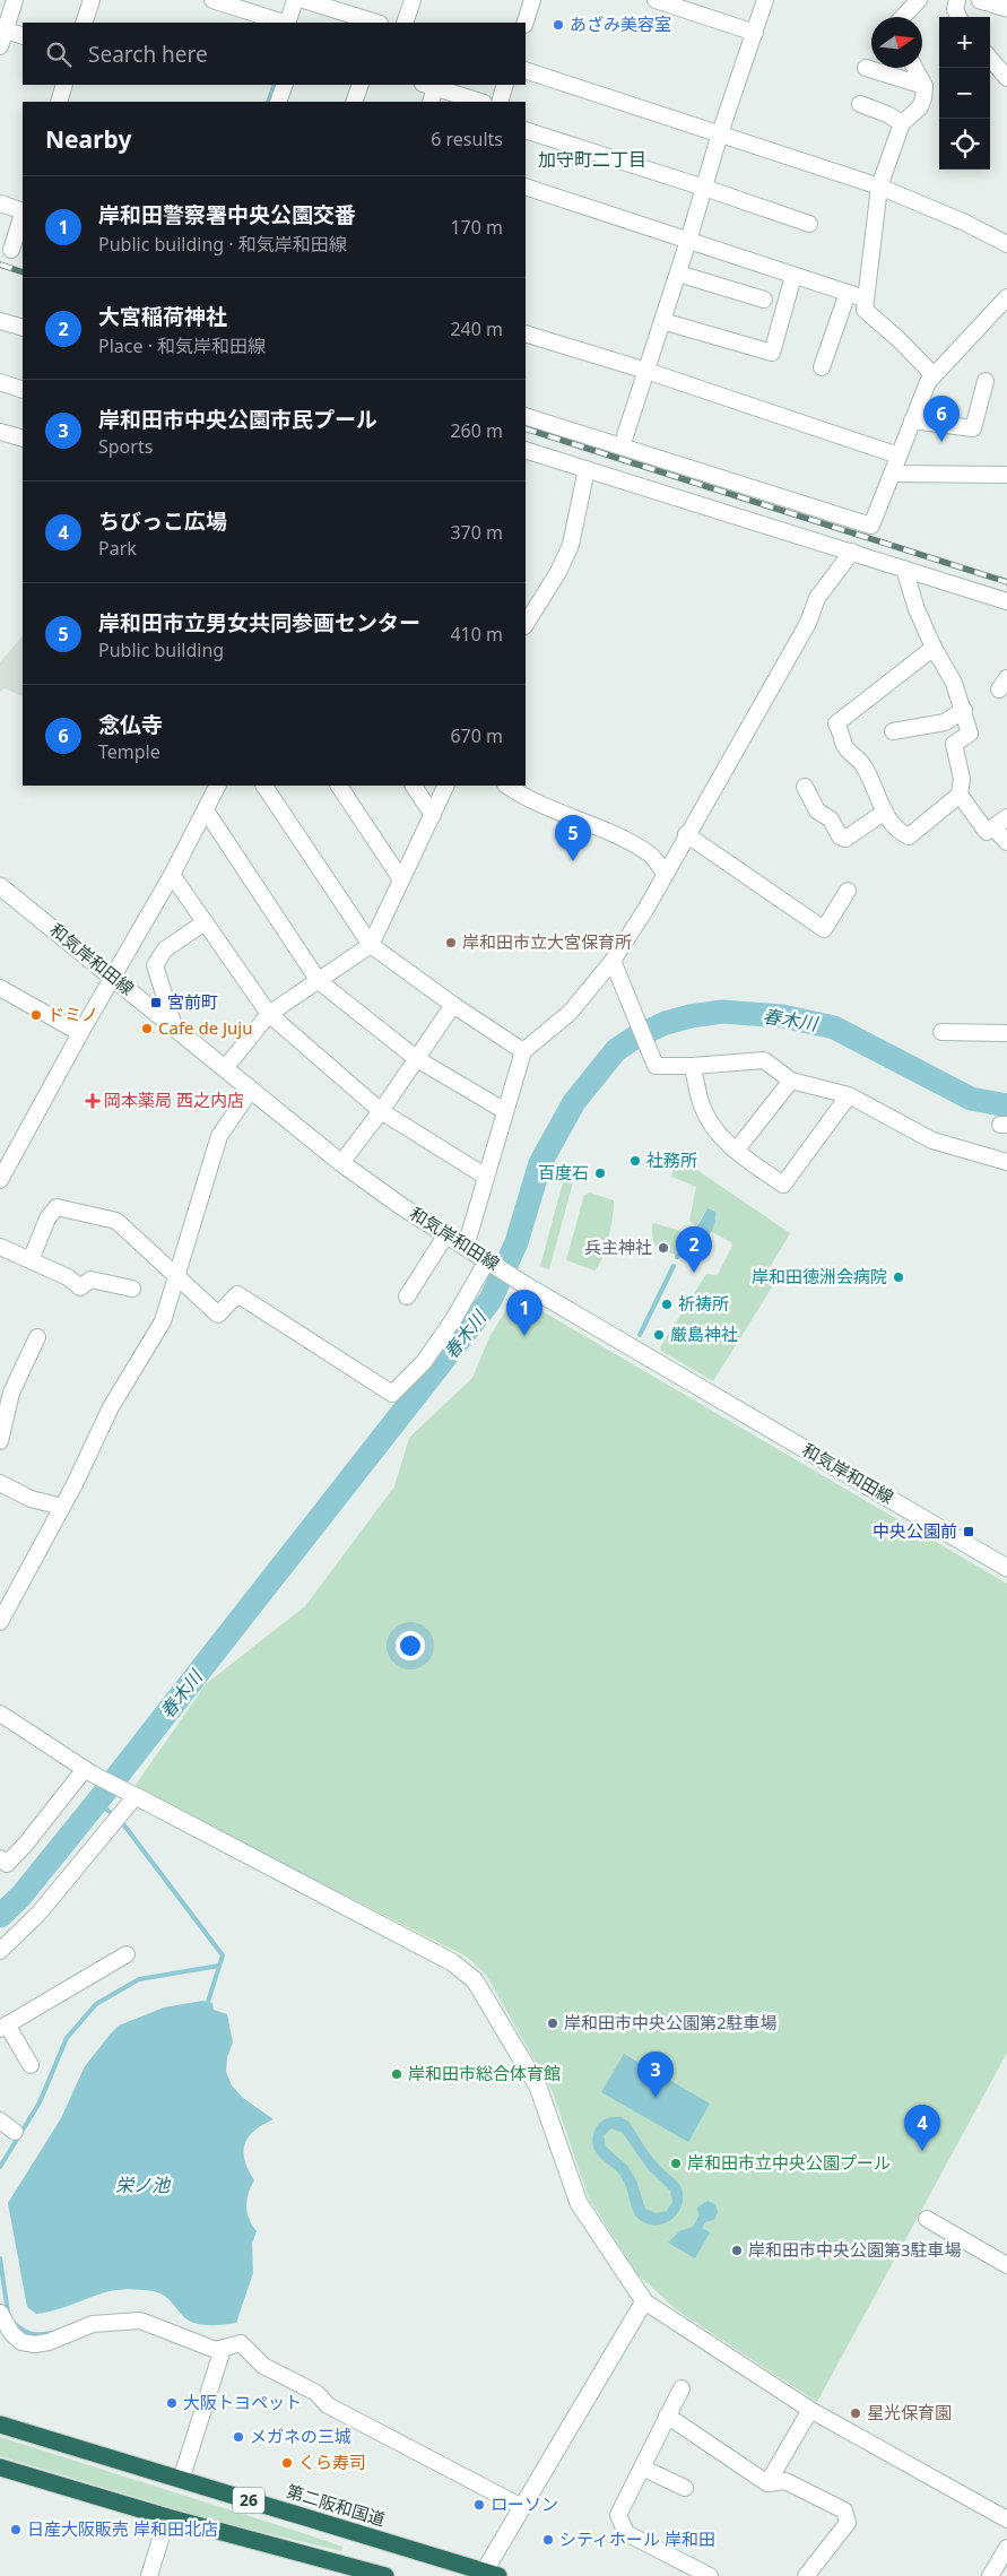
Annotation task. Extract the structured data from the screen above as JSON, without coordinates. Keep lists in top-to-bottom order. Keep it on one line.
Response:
{"streets":{"highway":["26","第二阪和国道"],"main road":["和気岸和田線"]},"districts":["加守町二丁目"],"water":["春木川","栄ノ池"],"places":{"other":["あざみ美容室","岸和田市立大宮保育所","ドミノ","Cafe de Juju","社務所","百度石","兵主神社","岸和田徳洲会病院","祈祷所","厳島神社","岸和田市中央公園第2駐車場","岸和田市総合体育館","岸和田市立中央公園プール","岸和田市中央公園第3駐車場","大阪トヨペット","星光保育園","メガネの三城","くら寿司","ローソン","日産大阪販売 岸和田北店","シティホール 岸和田"],"transit":["宮前町","中央公園前"],"health":["岡本薬局 西之内店"]},"north":"right","page":{"map_buttons":["+","−"],"search":"Search here","heading":["Nearby","6 results"],"list":[{"mark":"1","name":"岸和田警察署中央公園交番","note":"Public building · 和気岸和田線","value":"170 m"},{"mark":"2","name":"大宮稲荷神社","note":"Place · 和気岸和田線","value":"240 m"},{"mark":"3","name":"岸和田市中央公園市民プール","note":"Sports","value":"260 m"},{"mark":"4","name":"ちびっこ広場","note":"Park","value":"370 m"},{"mark":"5","name":"岸和田市立男女共同参画センター","note":"Public building","value":"410 m"},{"mark":"6","name":"念仏寺","note":"Temple","value":"670 m"}],"pins":["6","5","2","1","3","4"]}}
